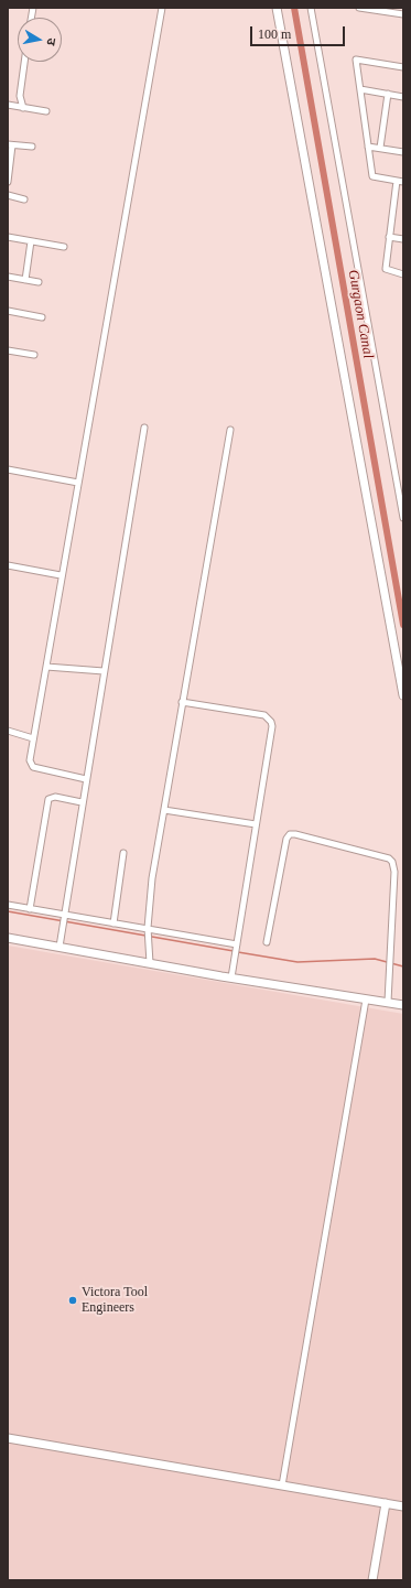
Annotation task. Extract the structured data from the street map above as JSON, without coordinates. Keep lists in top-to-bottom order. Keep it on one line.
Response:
{"water":["Gurgaon Canal"],"places":["Victora Tool Engineers"],"scale_bar":"100 m","north":"right"}
